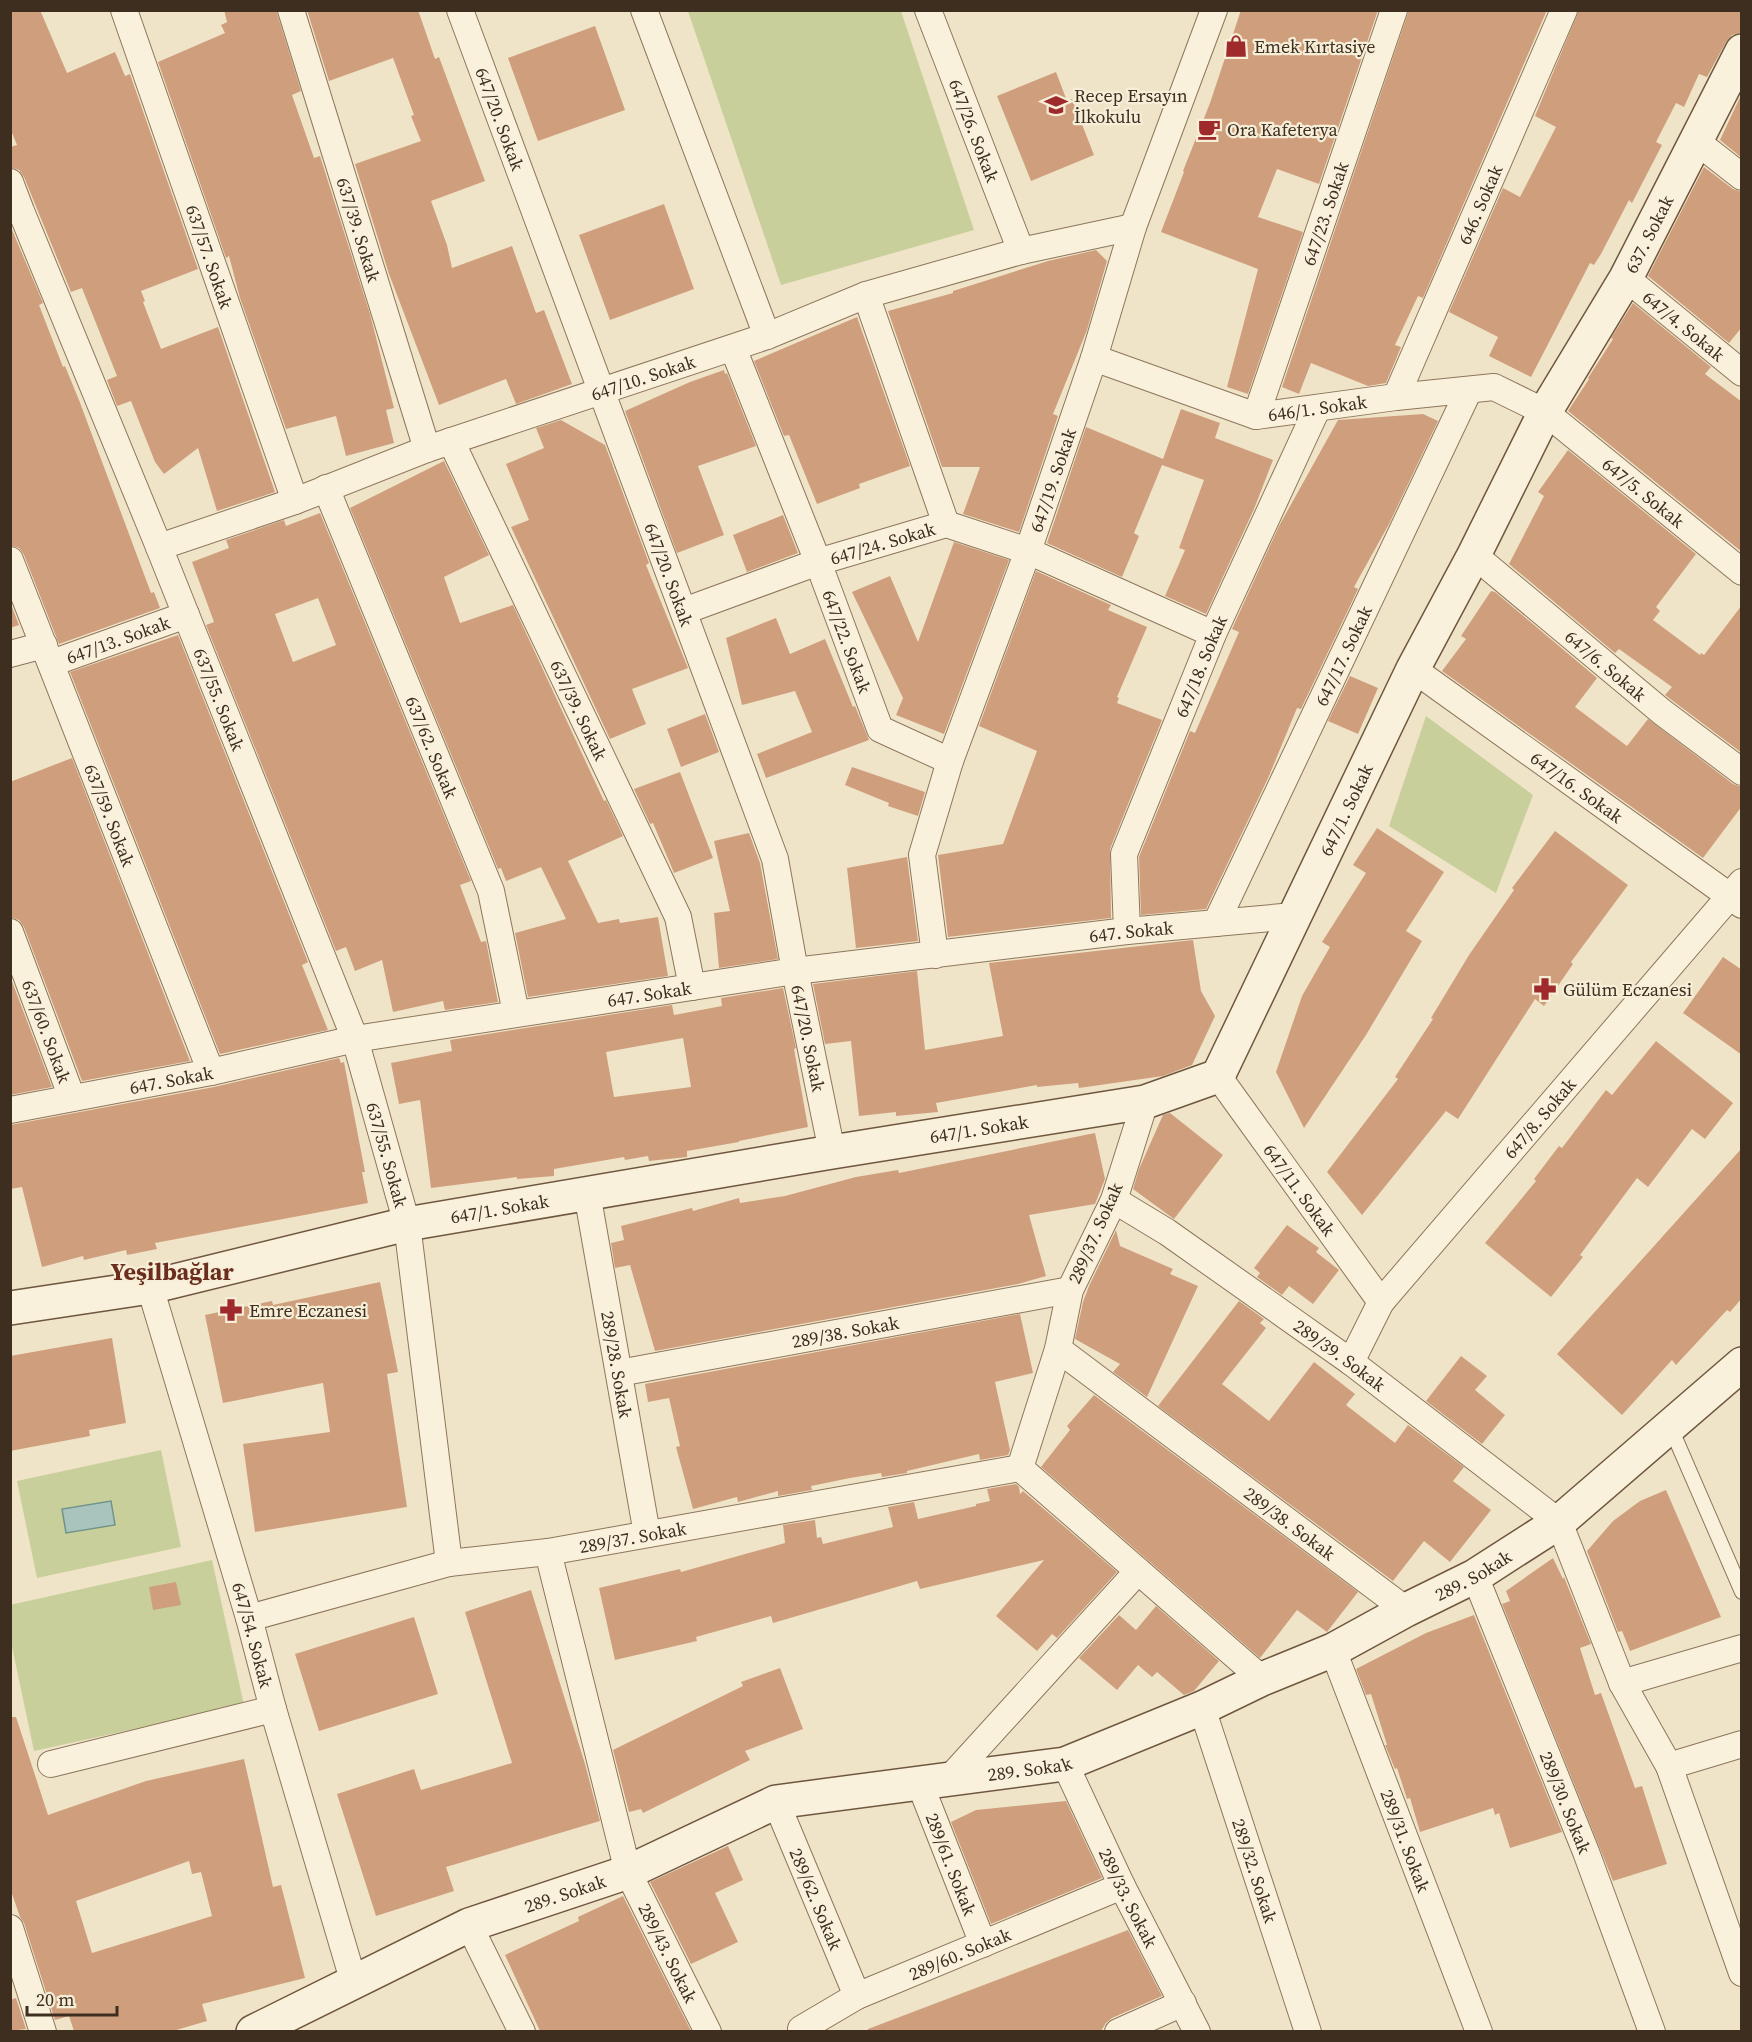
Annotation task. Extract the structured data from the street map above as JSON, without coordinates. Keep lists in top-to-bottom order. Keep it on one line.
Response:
{"streets":{"street":["647/20. Sokak","647/26. Sokak","646. Sokak","647/23. Sokak","637/39. Sokak","637. Sokak","637/57. Sokak","647/4. Sokak","647/10. Sokak","646/1. Sokak","647/19. Sokak","647/5. Sokak","647/24. Sokak","647/13. Sokak","647/22. Sokak","647/17. Sokak","647/18. Sokak","647/6. Sokak","637/55. Sokak","637/62. Sokak","647/16. Sokak","647/1. Sokak","637/59. Sokak","647. Sokak","637/60. Sokak","647/8. Sokak","647/11. Sokak","289/37. Sokak","289/38. Sokak","289/39. Sokak","289/28. Sokak","289. Sokak","647/54. Sokak","289/30. Sokak","289/31. Sokak","289/61. Sokak","289/32. Sokak","289/33. Sokak","289/62. Sokak","289/43. Sokak","289/60. Sokak"]},"crossings":[["647/20. Sokak","647/10. Sokak"],["647/20. Sokak","647/24. Sokak"],["647/20. Sokak","647/1. Sokak"],["647/20. Sokak","647. Sokak"],["647/26. Sokak","647/10. Sokak"],["646. Sokak","646/1. Sokak"],["647/23. Sokak","646/1. Sokak"],["637/39. Sokak","647/10. Sokak"],["637/39. Sokak","647. Sokak"],["637. Sokak","647/4. Sokak"],["637. Sokak","646/1. Sokak"],["637. Sokak","647/5. Sokak"],["637. Sokak","647/1. Sokak"],["637/57. Sokak","647/10. Sokak"],["647/10. Sokak","647/19. Sokak"],["647/10. Sokak","647/22. Sokak"],["647/10. Sokak","637/55. Sokak"],["647/10. Sokak","637/62. Sokak"],["646/1. Sokak","647/19. Sokak"],["646/1. Sokak","647/5. Sokak"],["646/1. Sokak","647/17. Sokak"],["646/1. Sokak","647/18. Sokak"],["646/1. Sokak","647/1. Sokak"],["647/19. Sokak","647/24. Sokak"],["647/19. Sokak","647/22. Sokak"],["647/19. Sokak","647. Sokak"],["647/5. Sokak","647/1. Sokak"],["647/24. Sokak","647/22. Sokak"],["647/24. Sokak","647/18. Sokak"],["647/13. Sokak","637/55. Sokak"],["647/13. Sokak","637/59. Sokak"],["647/17. Sokak","647. Sokak"],["647/18. Sokak","647. Sokak"],["647/6. Sokak","647/1. Sokak"],["637/55. Sokak","647/1. Sokak"],["637/55. Sokak","647. Sokak"],["637/55. Sokak","289/37. Sokak"],["637/62. Sokak","647. Sokak"],["647/16. Sokak","647/1. Sokak"],["647/16. Sokak","647/8. Sokak"],["647/1. Sokak","647. Sokak"],["647/1. Sokak","647/11. Sokak"],["647/1. Sokak","289/37. Sokak"],["647/1. Sokak","289/28. Sokak"],["647/1. Sokak","647/54. Sokak"],["637/59. Sokak","647. Sokak"],["647. Sokak","637/60. Sokak"],["647/8. Sokak","647/11. Sokak"],["647/8. Sokak","289/39. Sokak"],["289/37. Sokak","289/38. Sokak"],["289/37. Sokak","289/39. Sokak"],["289/37. Sokak","289/28. Sokak"],["289/37. Sokak","647/54. Sokak"],["289/37. Sokak","289/43. Sokak"],["289/38. Sokak","289/28. Sokak"],["289/38. Sokak","289. Sokak"],["289/39. Sokak","289. Sokak"],["289. Sokak","647/54. Sokak"],["289. Sokak","289/30. Sokak"],["289. Sokak","289/31. Sokak"],["289. Sokak","289/61. Sokak"],["289. Sokak","289/32. Sokak"],["289. Sokak","289/33. Sokak"],["289. Sokak","289/62. Sokak"],["289. Sokak","289/43. Sokak"],["289/61. Sokak","289/60. Sokak"],["289/33. Sokak","289/60. Sokak"],["289/62. Sokak","289/60. Sokak"]],"districts":["Yeşilbağlar"],"places":{"shop":["Emek Kırtasiye"],"school or university":["Recep Ersayın İlkokulu"],"cafe":["Ora Kafeterya"],"pharmacy":["Gülüm Eczanesi","Emre Eczanesi"]},"scale_bar":"20 m"}
